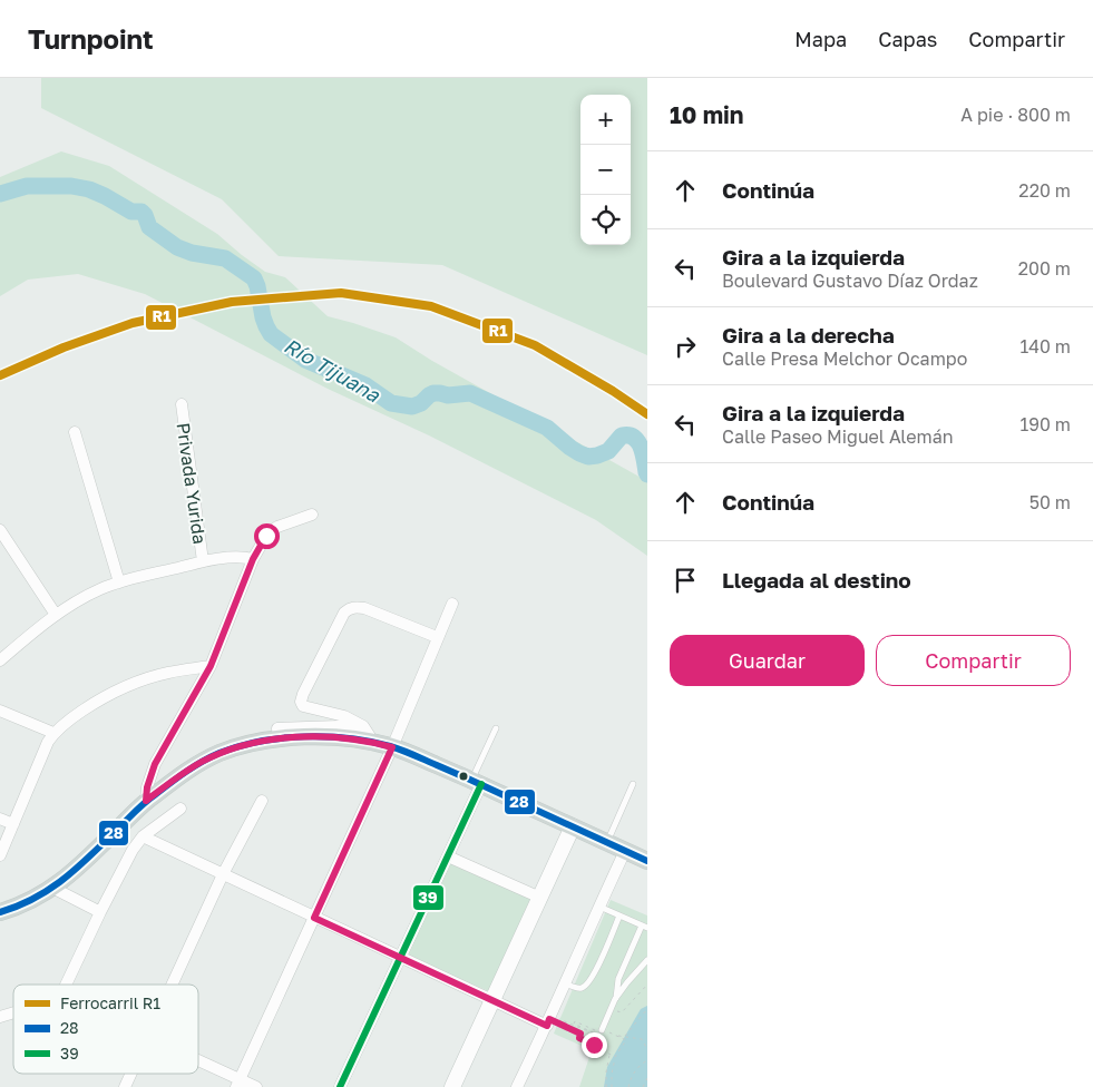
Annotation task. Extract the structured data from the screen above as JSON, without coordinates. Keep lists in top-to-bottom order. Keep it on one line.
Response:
{"streets":{"street":["Privada Yurida"]},"water":["Río Tijuana"],"lines":["rail line R1","transit line 28","transit line 39"],"legend":["Ferrocarril R1","28","39"],"page":{"header":"Turnpoint","nav":["Mapa","Capas","Compartir"],"heading":["10 min","A pie · 800 m"],"map_buttons":["+","−"],"list":[["Continúa","220 m"],["Gira a la izquierda","Boulevard Gustavo Díaz Ordaz","200 m"],["Gira a la derecha","Calle Presa Melchor Ocampo","140 m"],["Gira a la izquierda","Calle Paseo Miguel Alemán","190 m"],["Continúa","50 m"],"Llegada al destino"],"buttons":["Guardar","Compartir"]}}
